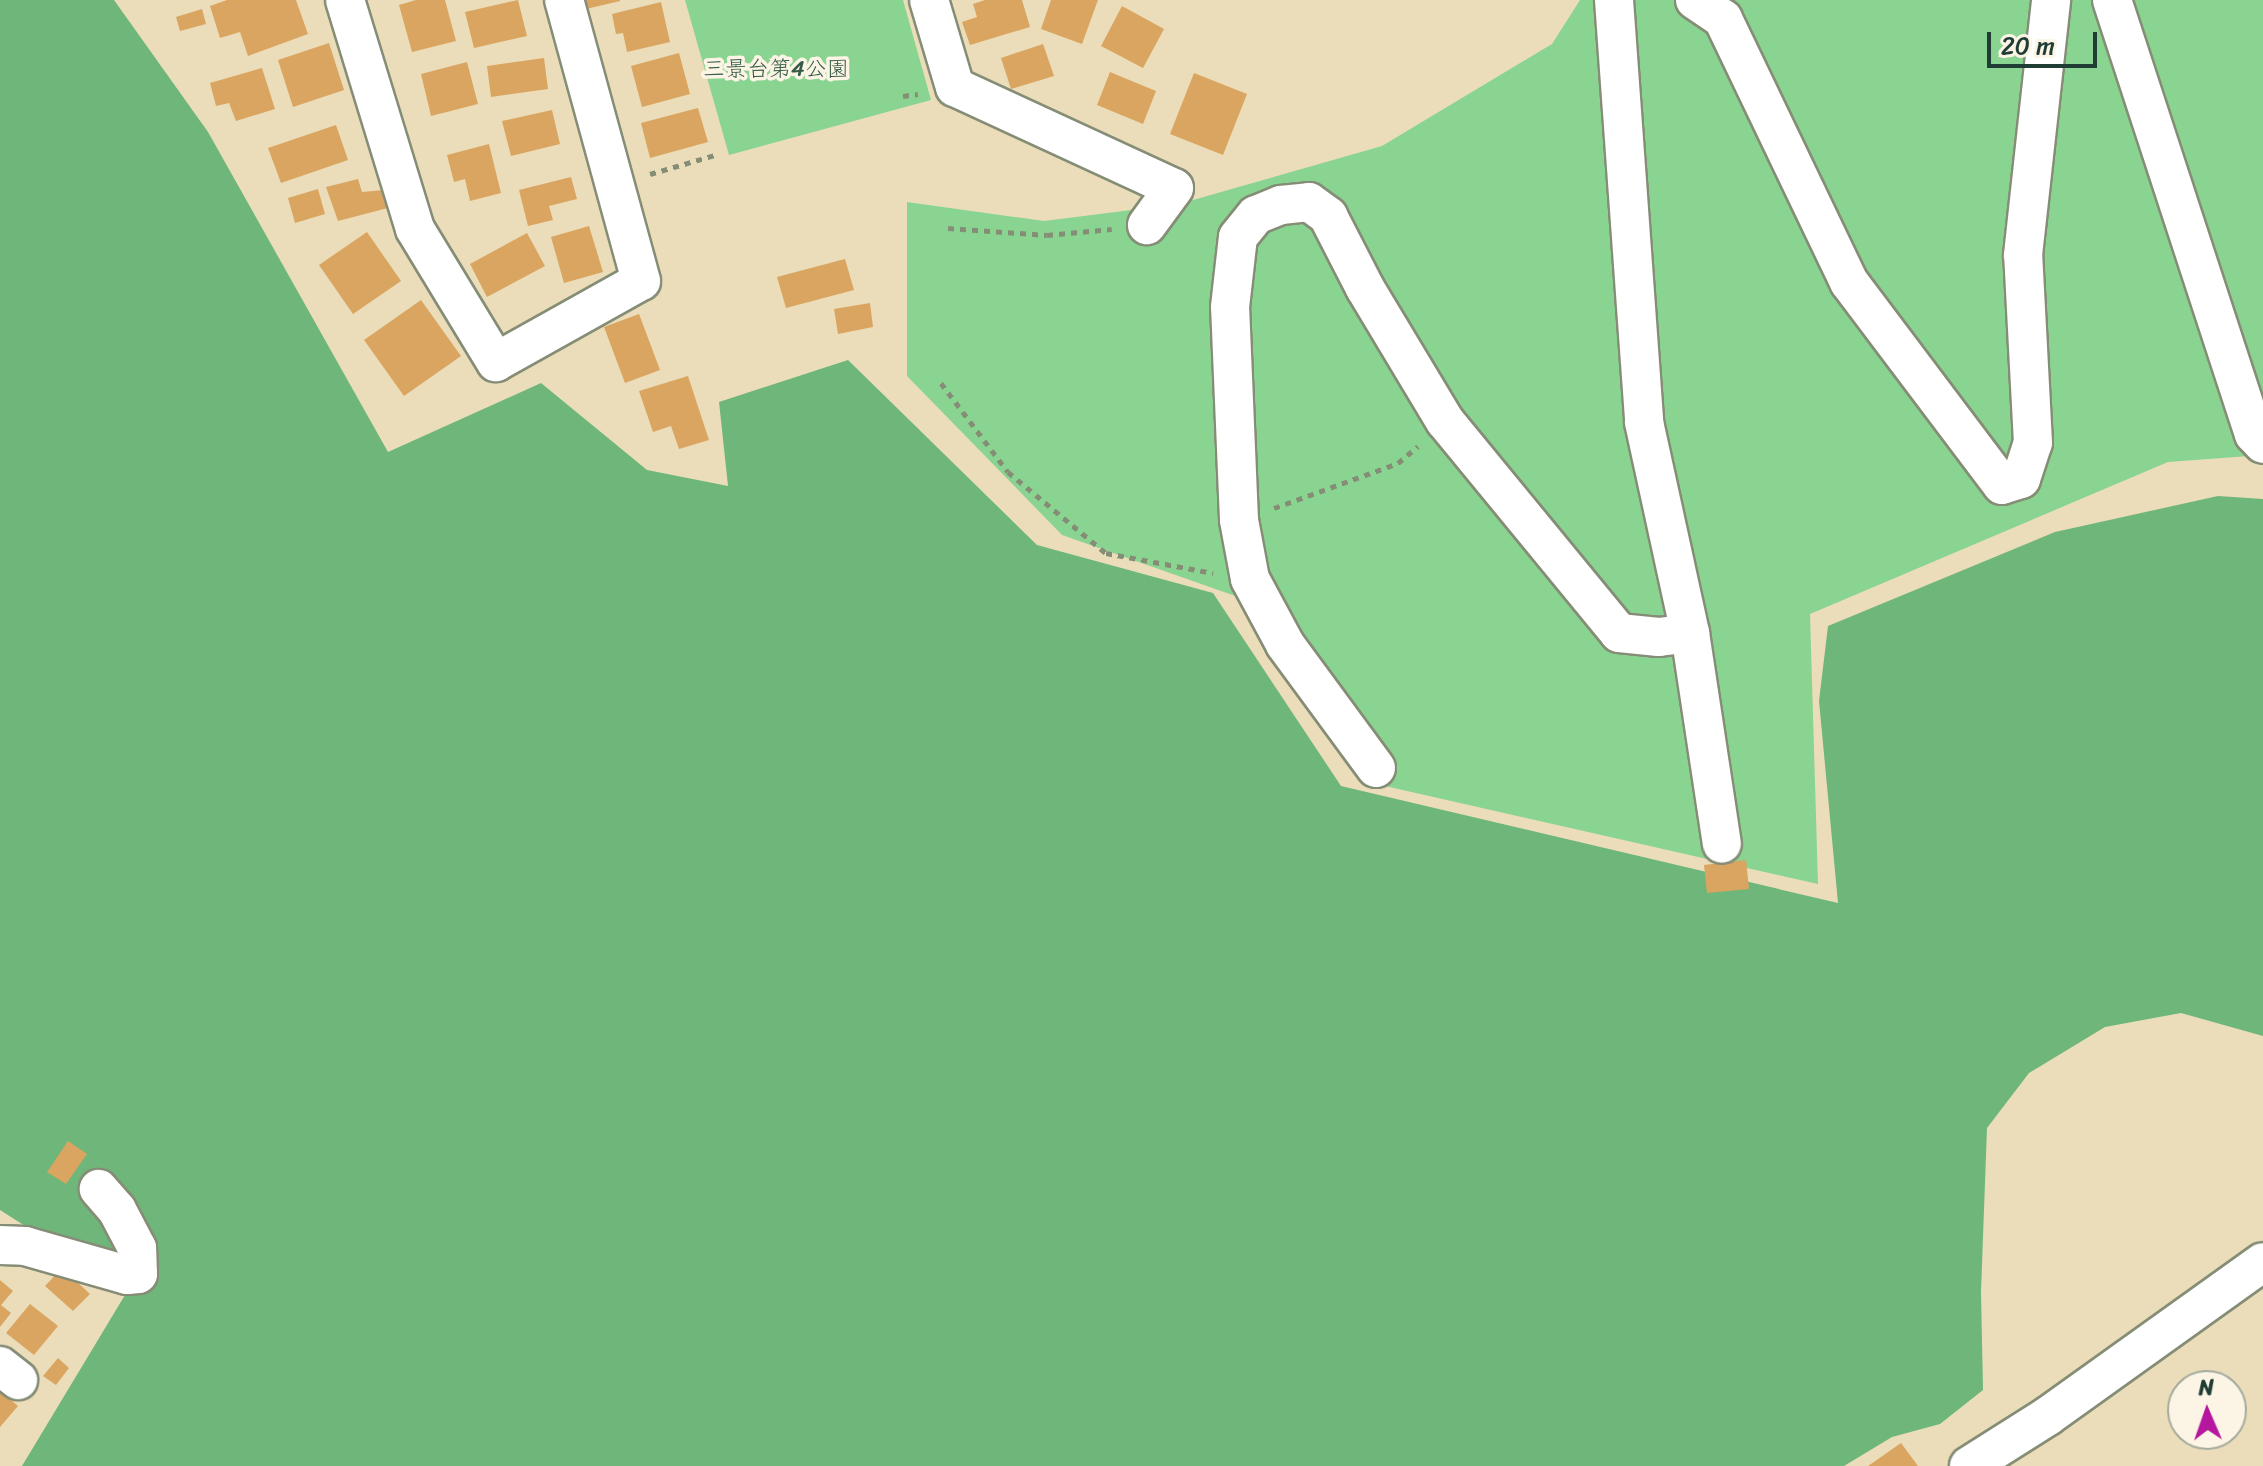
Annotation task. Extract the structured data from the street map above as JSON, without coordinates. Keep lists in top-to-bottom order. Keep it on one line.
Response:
{"parks":["三景台第4公園"],"scale_bar":"20 m","north":"top"}
